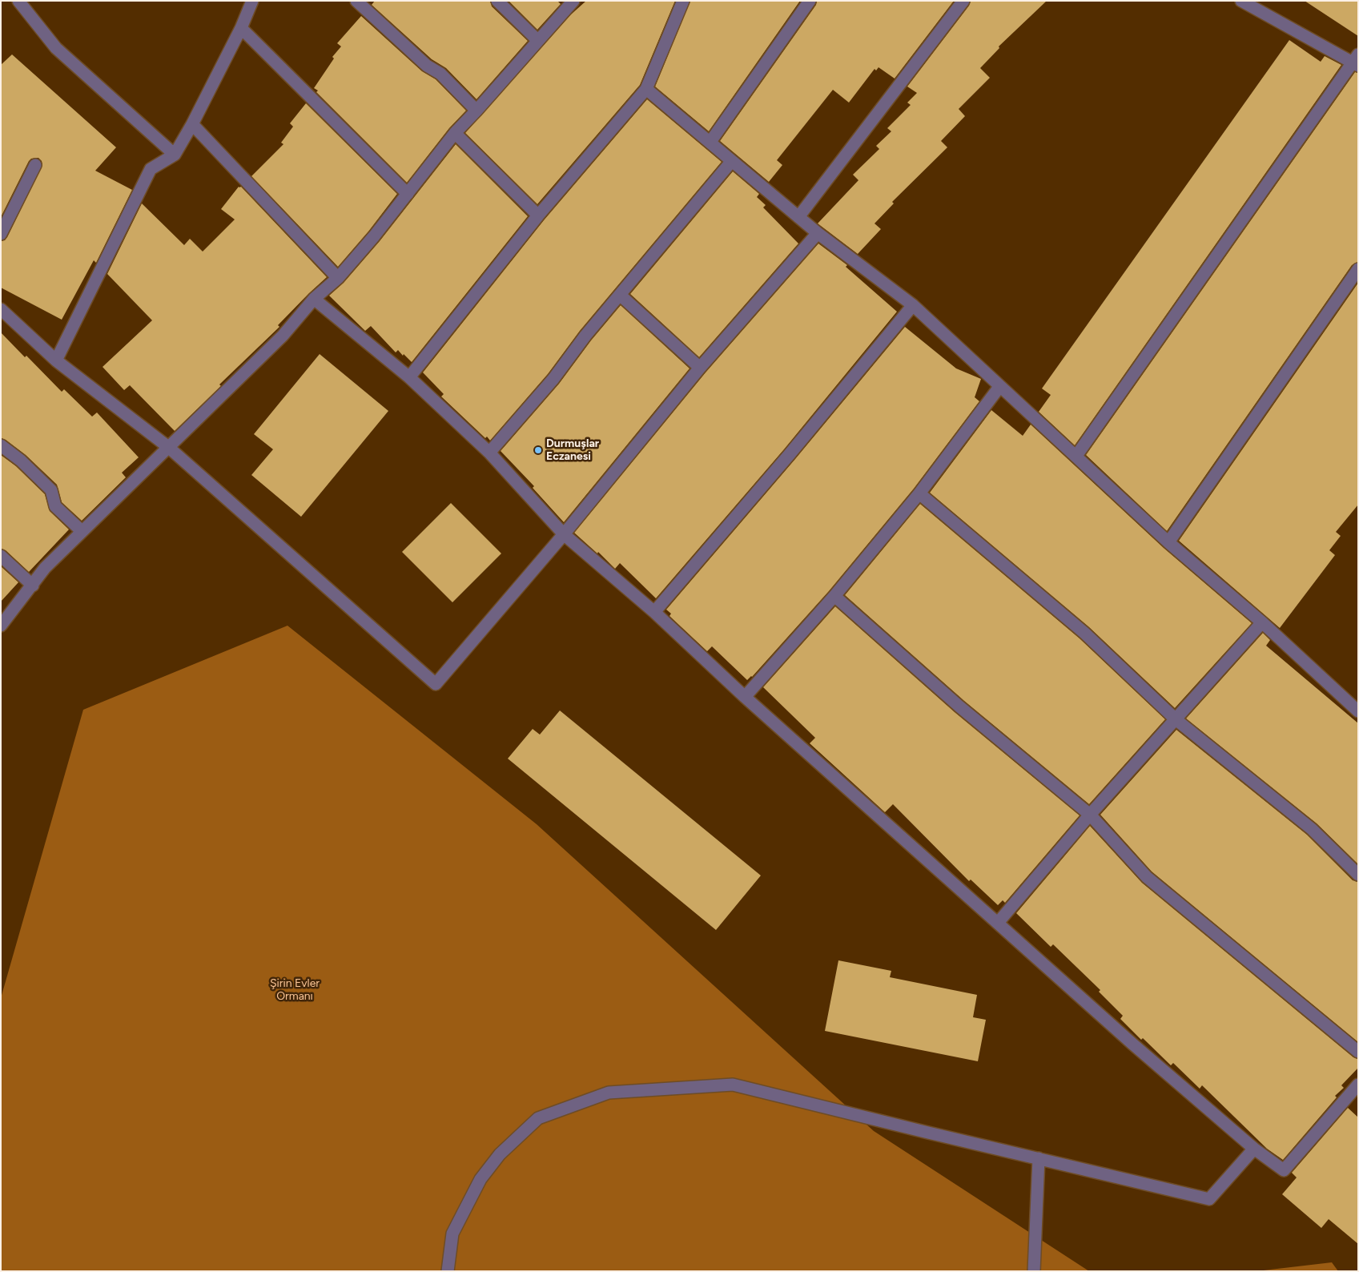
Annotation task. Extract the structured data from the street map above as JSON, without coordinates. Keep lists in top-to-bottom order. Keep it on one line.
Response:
{"parks":["Şirin Evler Ormanı"],"places":["Durmuşlar Eczanesi"]}
